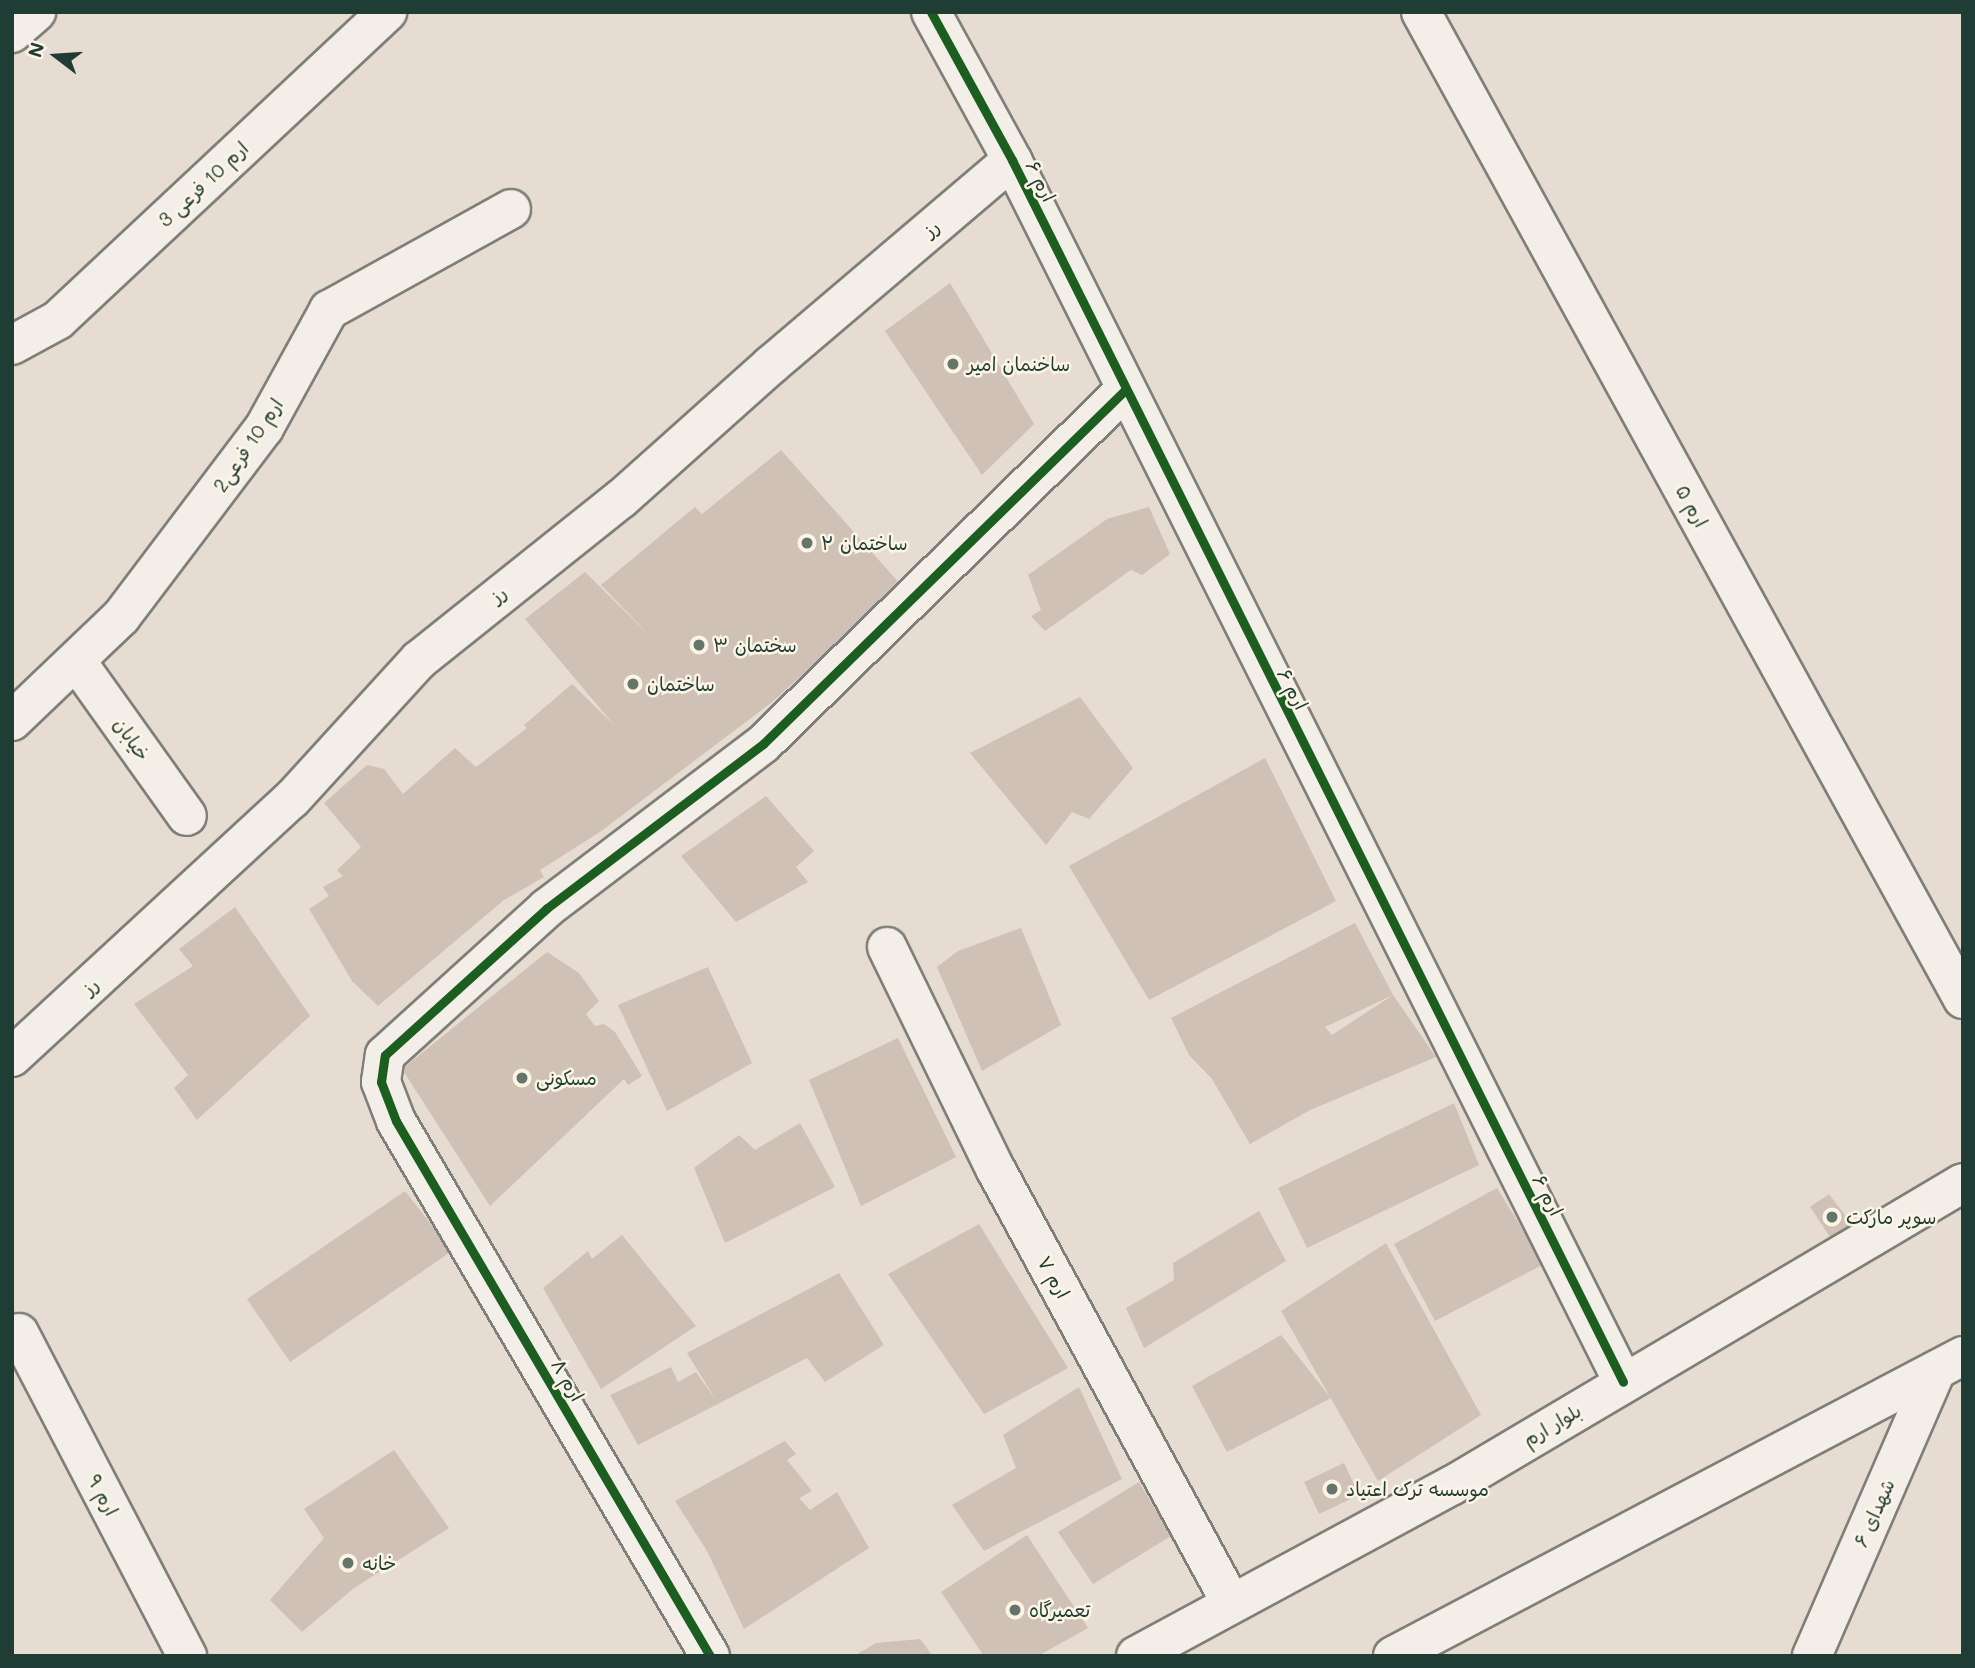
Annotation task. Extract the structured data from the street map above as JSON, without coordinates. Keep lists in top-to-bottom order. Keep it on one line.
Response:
{"streets":{"street":["ارم ۶","ارم 10 فرعی 3","رز","ارم 10 فرعی2","ارم ۵","خیابان","ارم ۷","ارم ۸","بلوار ارم","ارم ۹","شهدای ۶"]},"crossings":[["ارم ۶","رز"],["ارم ۶","ارم ۸"],["ارم ۶","بلوار ارم"],["ارم 10 فرعی2","خیابان"],["ارم ۷","بلوار ارم"]],"places":["ساخنمان امیر","ساختمان ۲","سختمان ۳","ساختمان","مسکونی","سوپر مارکت","موسسه ترک اعتیاد","خانه","تعمیرگاه"],"north":"left"}
